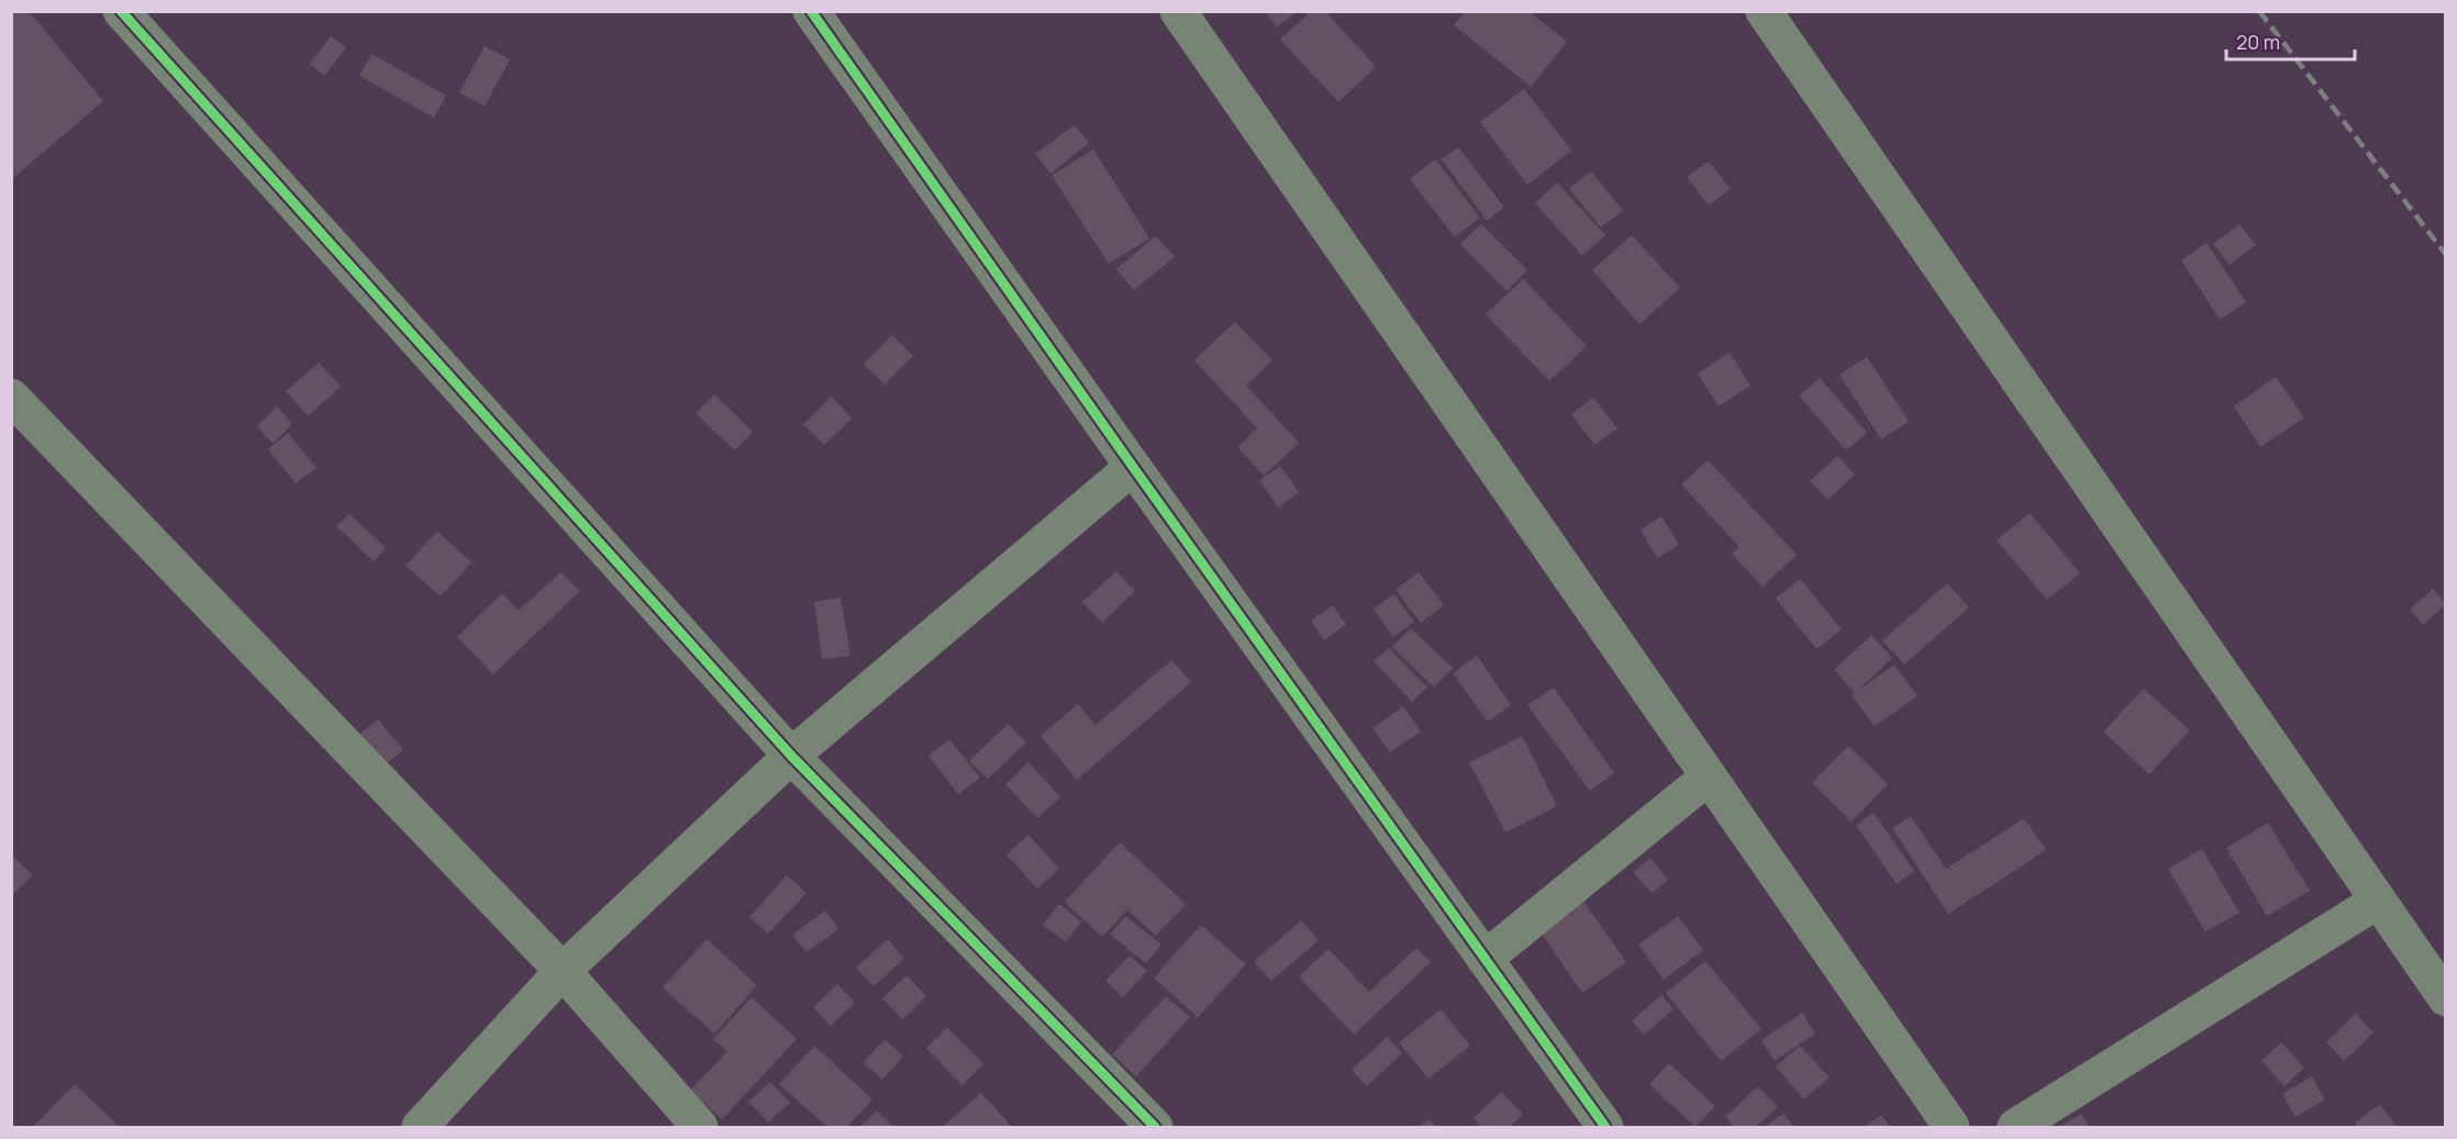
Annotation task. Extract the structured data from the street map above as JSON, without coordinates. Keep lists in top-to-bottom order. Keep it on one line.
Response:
{"scale_bar":"20 m"}
